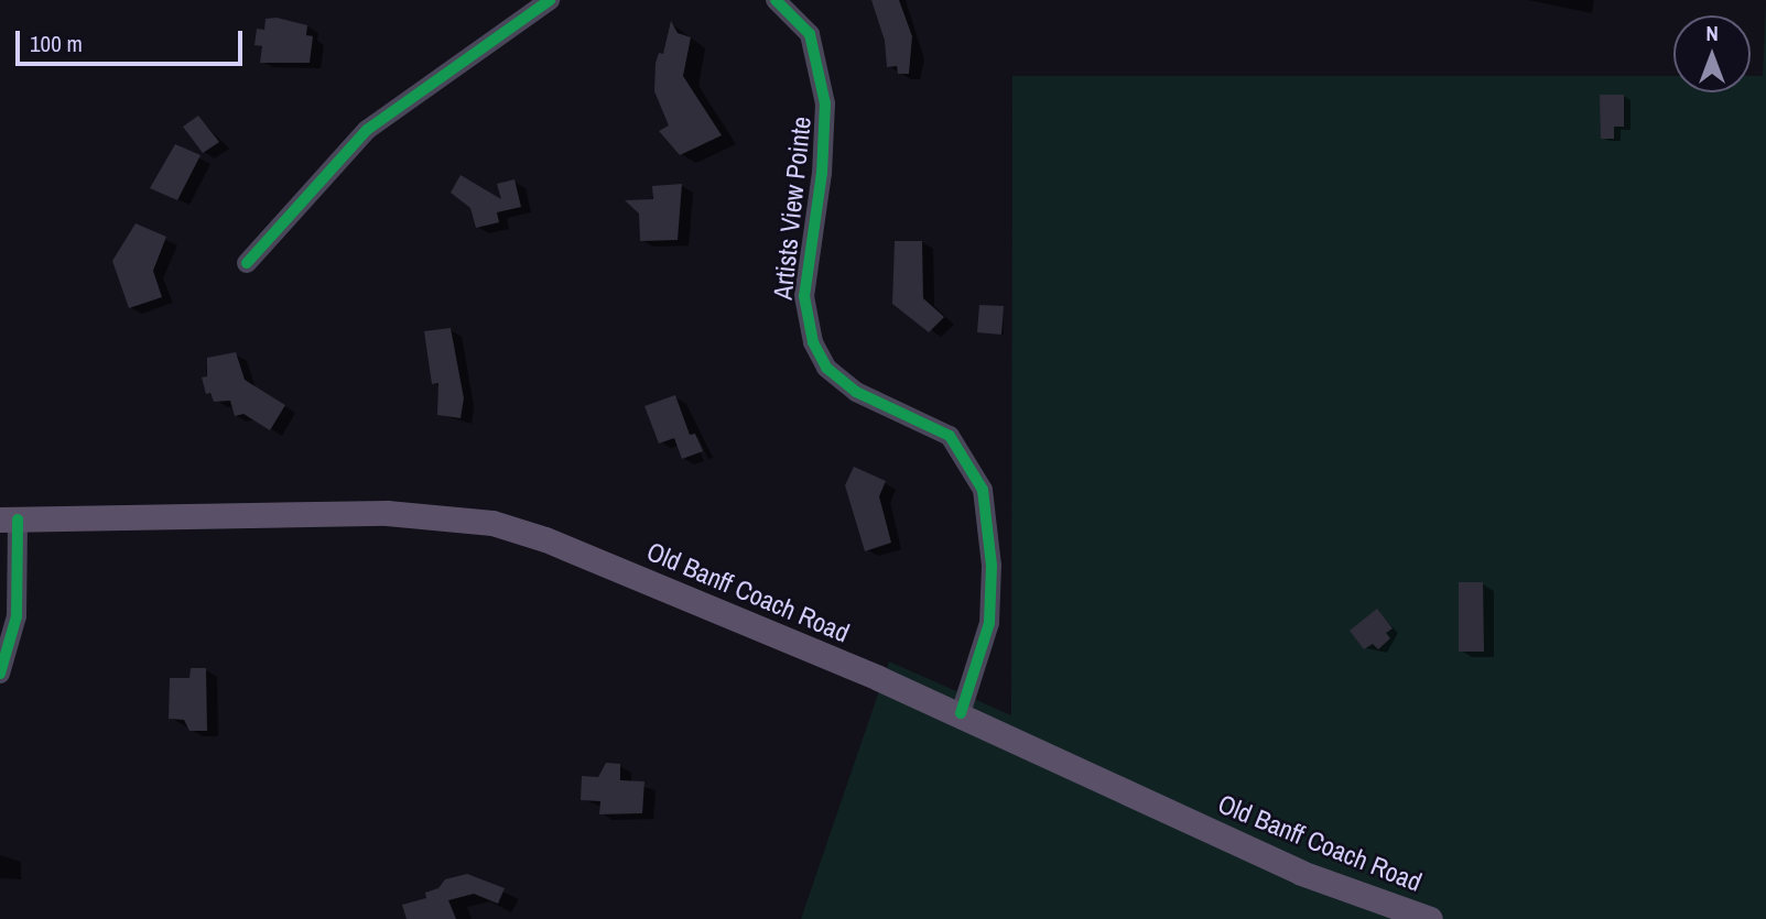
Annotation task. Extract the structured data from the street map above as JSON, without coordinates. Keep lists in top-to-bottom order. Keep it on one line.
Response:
{"streets":{"main road":["Old Banff Coach Road"],"street":["Artists View Pointe"]},"crossings":[["Artists View Pointe","Old Banff Coach Road"]],"scale_bar":"100 m","north":"top"}
